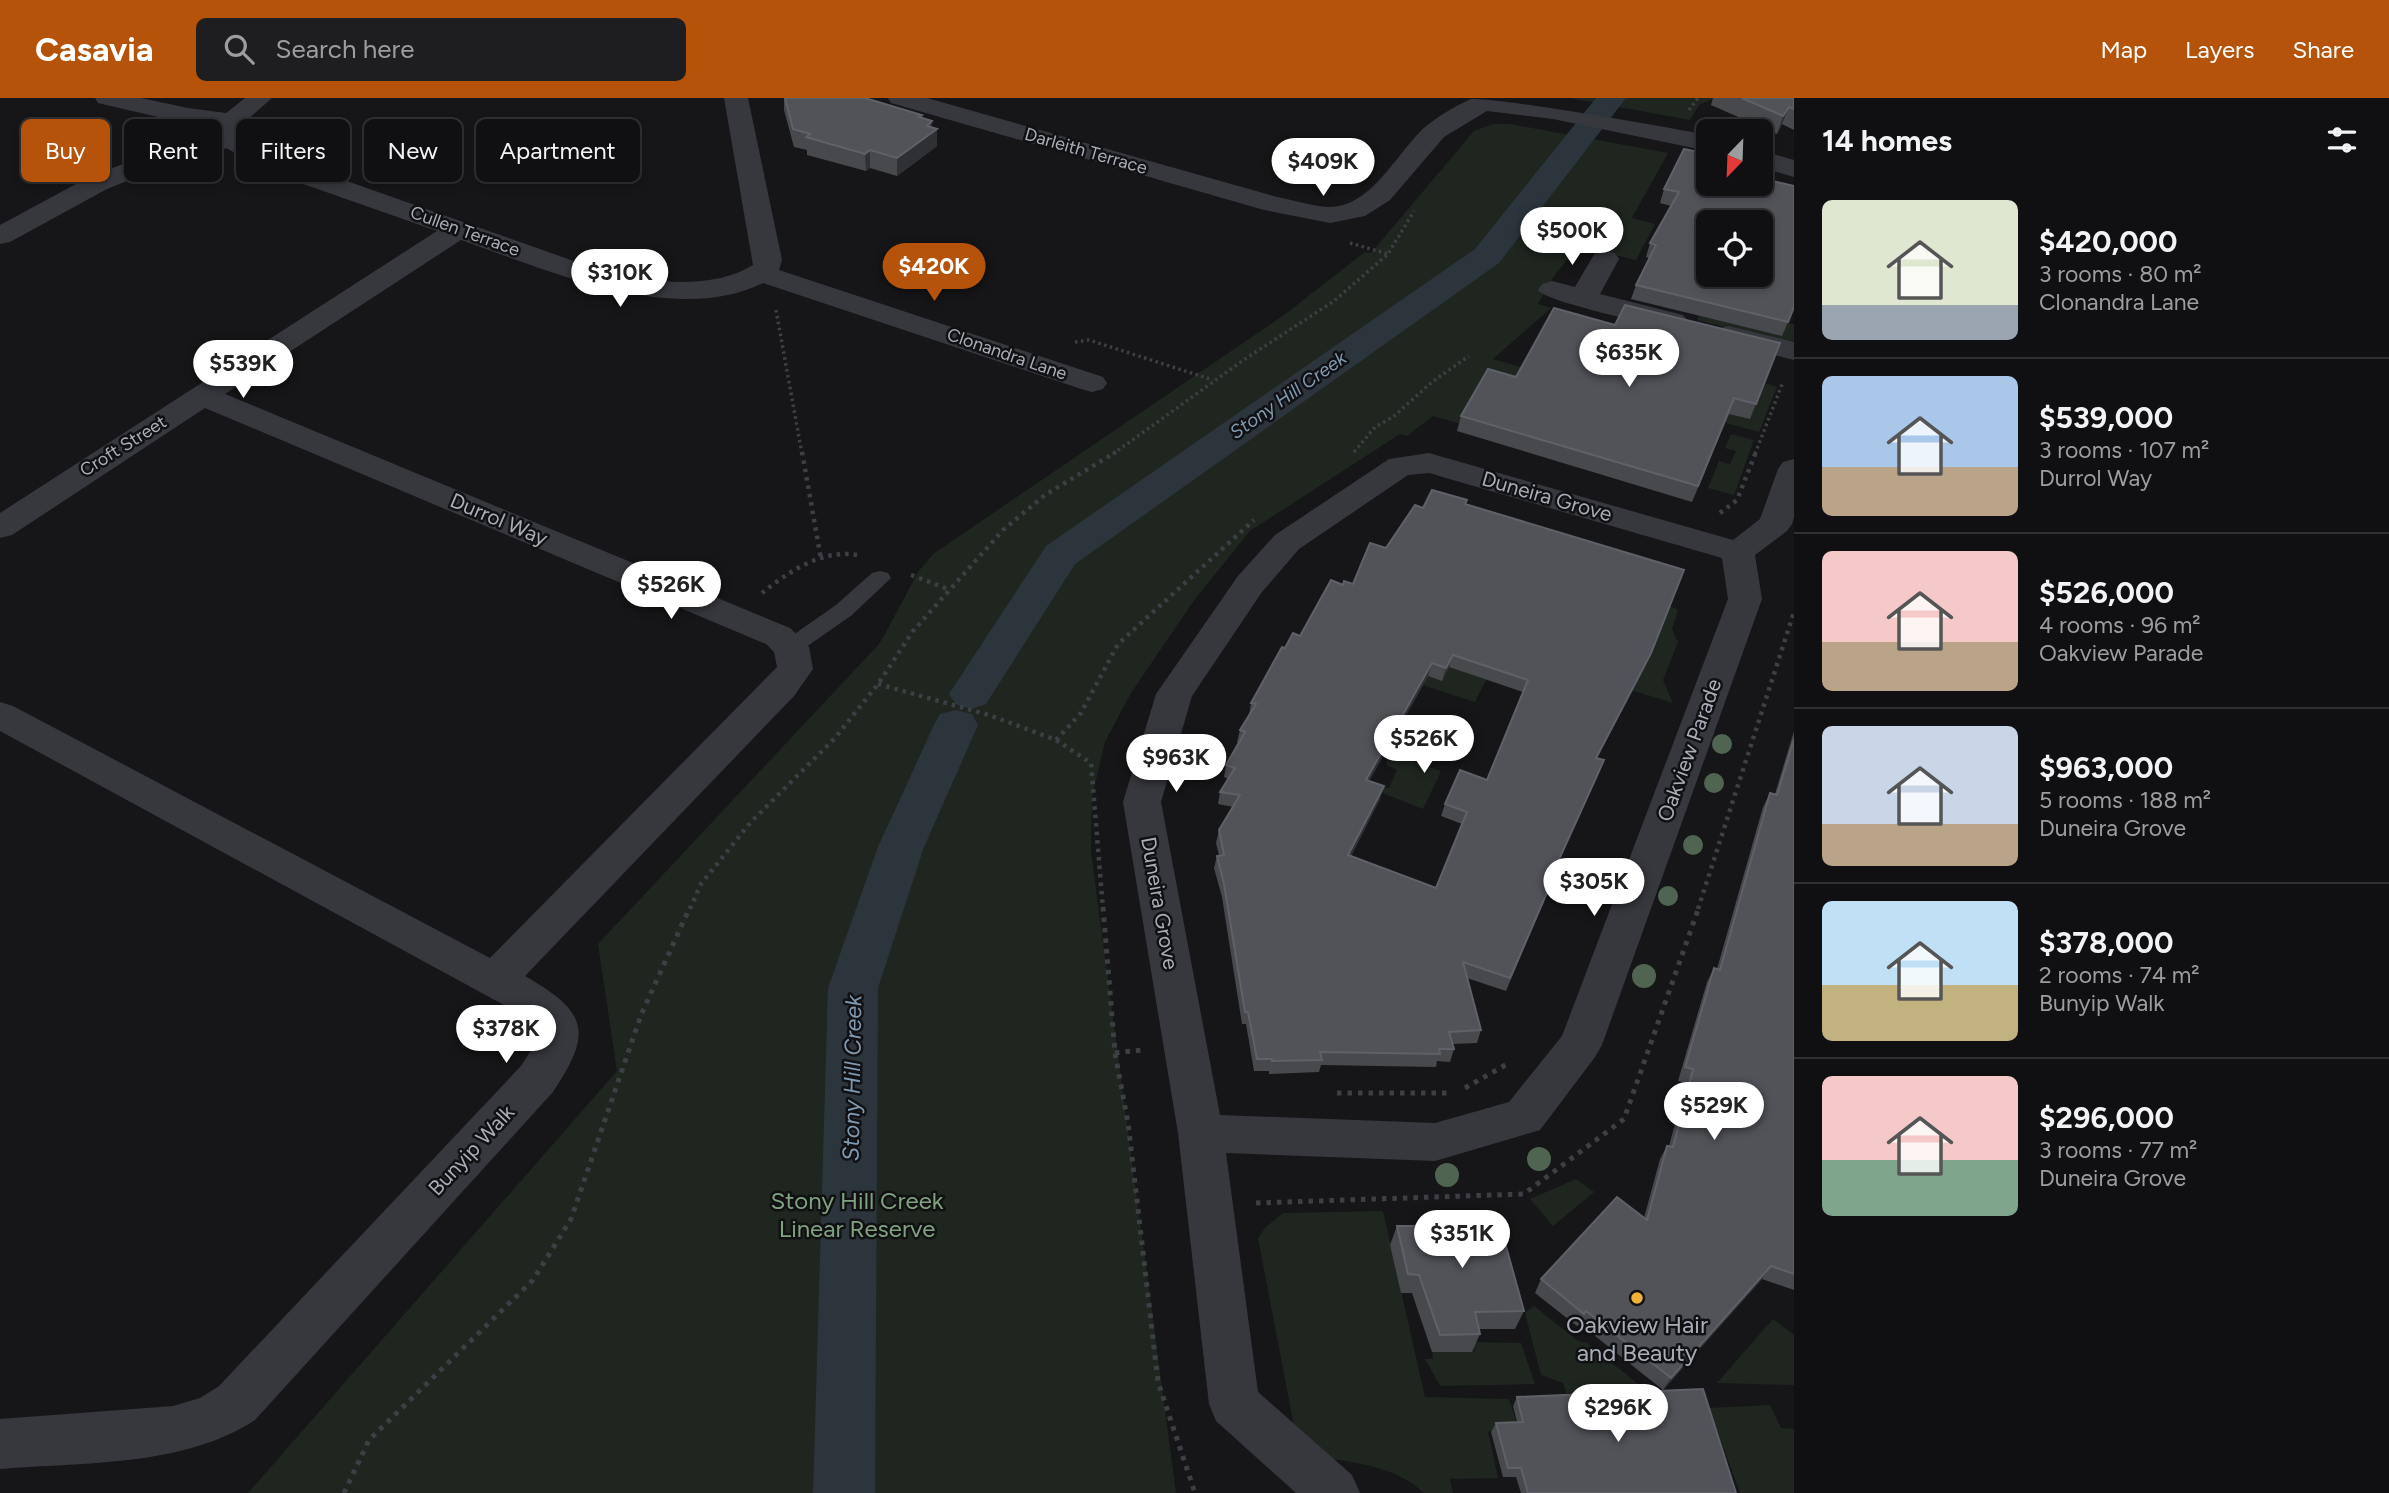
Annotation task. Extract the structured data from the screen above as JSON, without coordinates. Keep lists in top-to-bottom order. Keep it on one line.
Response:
{"streets":{"street":["Darleith Terrace","Cullen Terrace","Clonandra Lane","Croft Street","Duneira Grove","Durrol Way","Oakview Parade","Bunyip Walk"]},"crossings":[["Cullen Terrace","Clonandra Lane"],["Cullen Terrace","Croft Street"],["Croft Street","Durrol Way"],["Duneira Grove","Oakview Parade"]],"water":["Stony Hill Creek"],"parks":["Stony Hill Creek Linear Reserve"],"places":["Oakview Hair and Beauty"],"north":"bottom left","page":{"header":"Casavia","search":"Search here","nav":["Map","Layers","Share"],"heading":"14 homes","chip":["Buy","Rent","Filters","New","Apartment"],"price":["$409K","$500K","$420K","$310K","$635K","$539K","$526K","$526K","$963K","$305K","$378K","$529K","$351K","$296K"],"list":[{"name":"$420,000","note":"3 rooms · 80 m² · Clonandra Lane"},{"name":"$539,000","note":"3 rooms · 107 m² · Durrol Way"},{"name":"$526,000","note":"4 rooms · 96 m² · Oakview Parade"},{"name":"$963,000","note":"5 rooms · 188 m² · Duneira Grove"},{"name":"$378,000","note":"2 rooms · 74 m² · Bunyip Walk"},{"name":"$296,000","note":"3 rooms · 77 m² · Duneira Grove"}]}}
